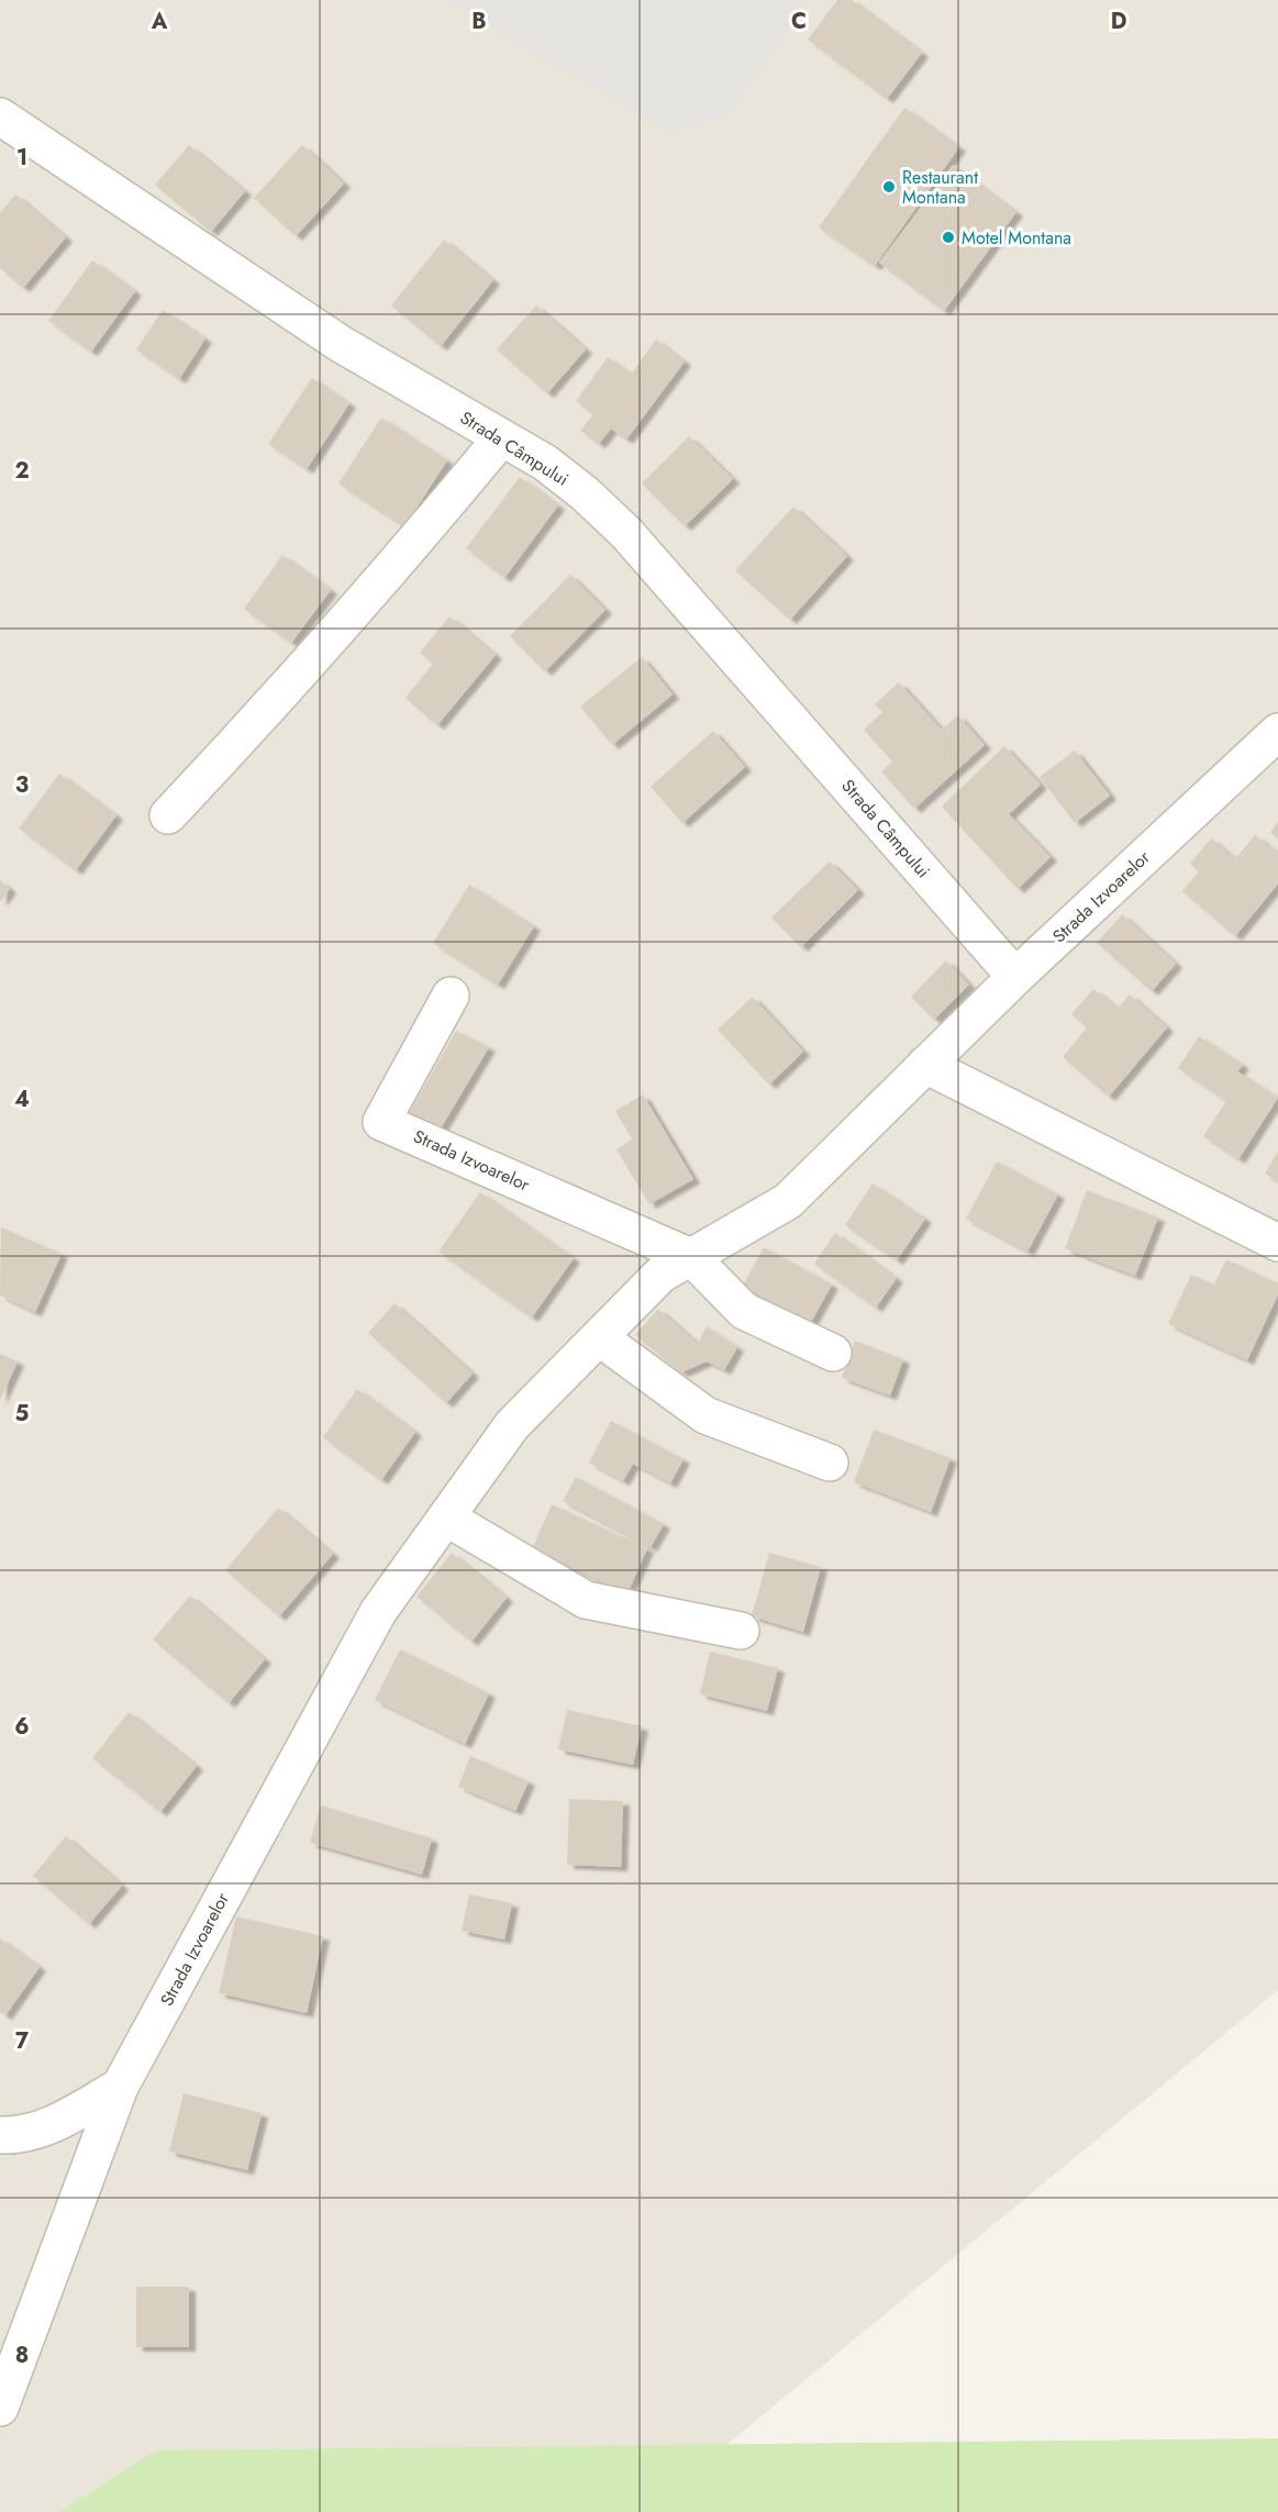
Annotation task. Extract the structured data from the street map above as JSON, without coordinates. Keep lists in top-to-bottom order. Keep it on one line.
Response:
{"streets":{"street":["Strada Câmpului","Strada Izvoarelor"]},"crossings":[["Strada Câmpului","Strada Izvoarelor"]],"places":["Restaurant Montana","Motel Montana"],"grid":{"columns":["A","B","C","D"],"rows":["1","2","3","4","5","6","7","8"]}}
